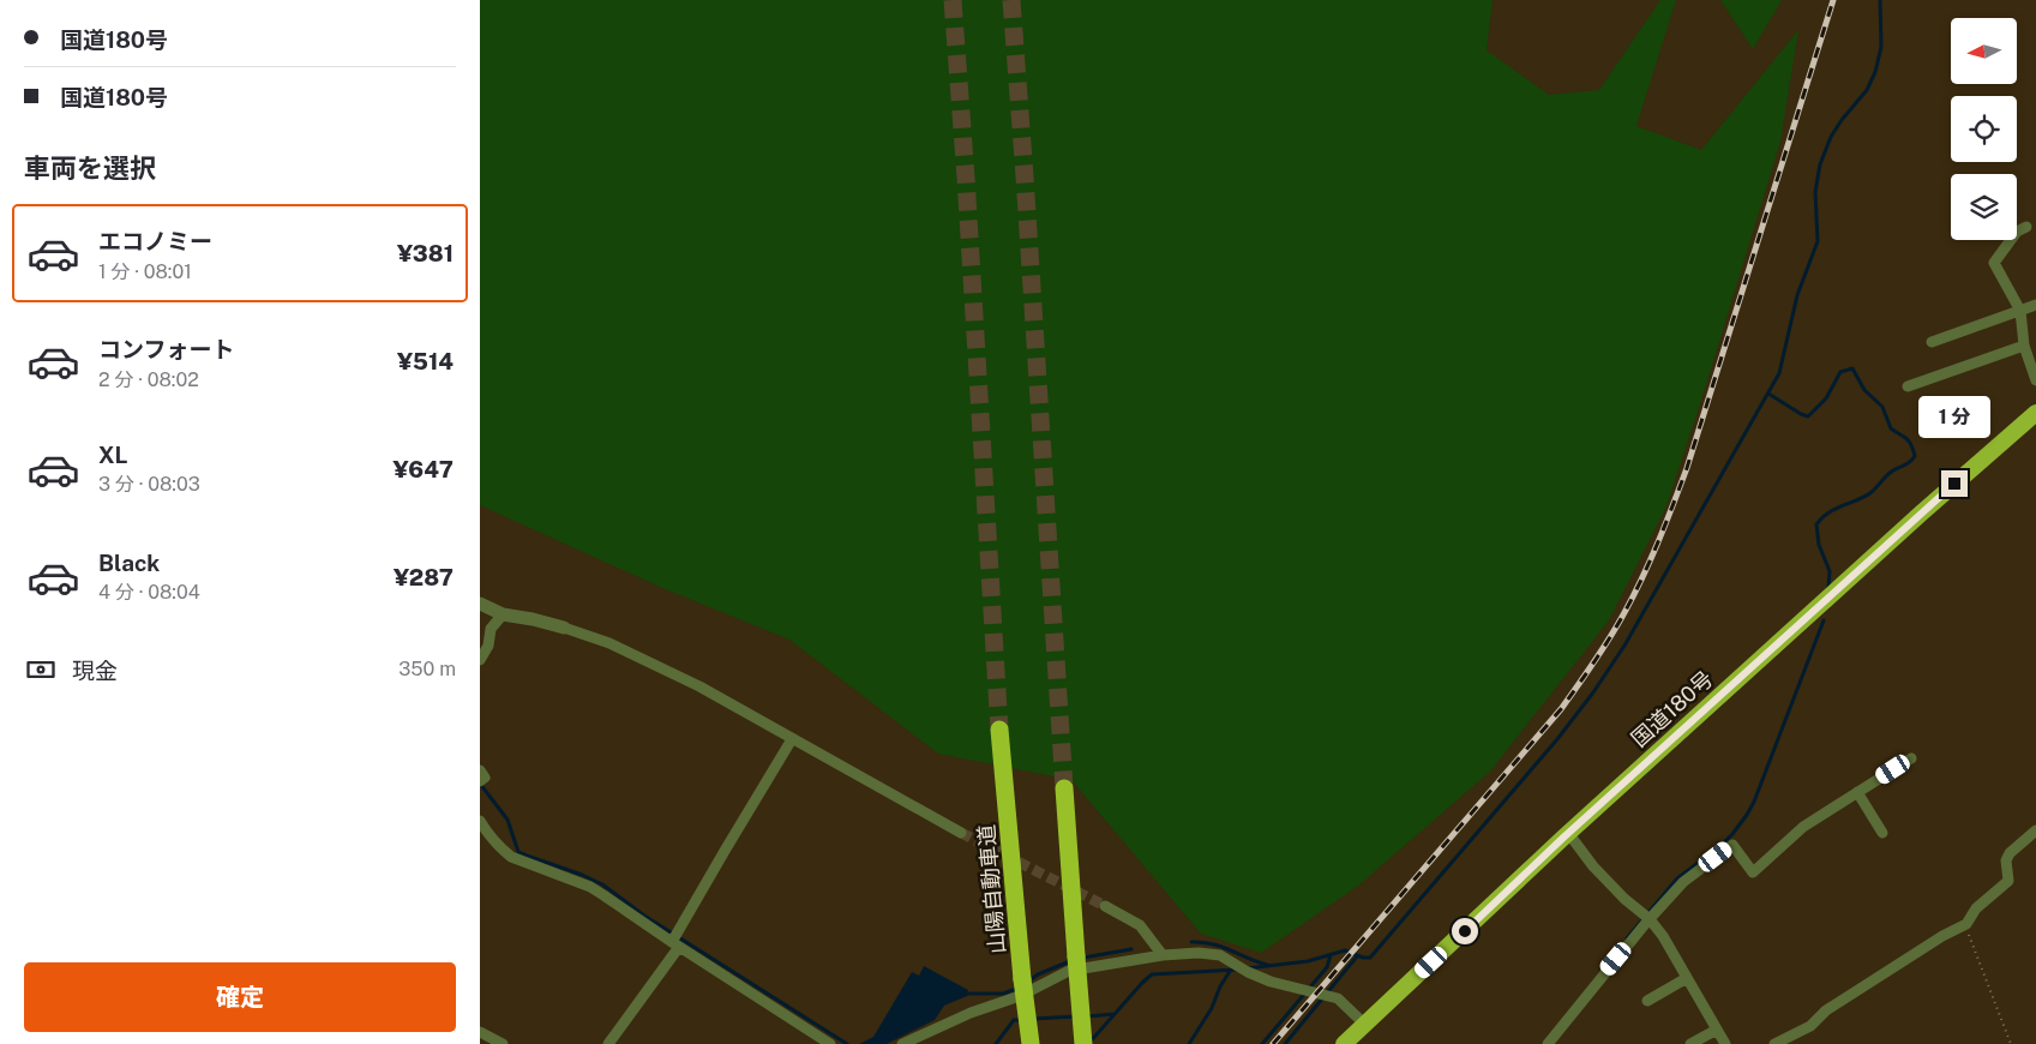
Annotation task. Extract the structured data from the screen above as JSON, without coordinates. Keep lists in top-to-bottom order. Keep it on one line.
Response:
{"streets":{"highway":["国道180号","山陽自動車道"]},"north":"left","page":{"banner":["国道180号","国道180号"],"heading":"車両を選択","list":[{"name":"エコノミー","note":"1 分 · 08:01","value":"¥381"},{"name":"コンフォート","note":"2 分 · 08:02","value":"¥514"},{"name":"XL","note":"3 分 · 08:03","value":"¥647"},{"name":"Black","note":"4 分 · 08:04","value":"¥287"}],"bubble":"1 分","pay":["現金","350 m"],"buttons":"確定"}}
